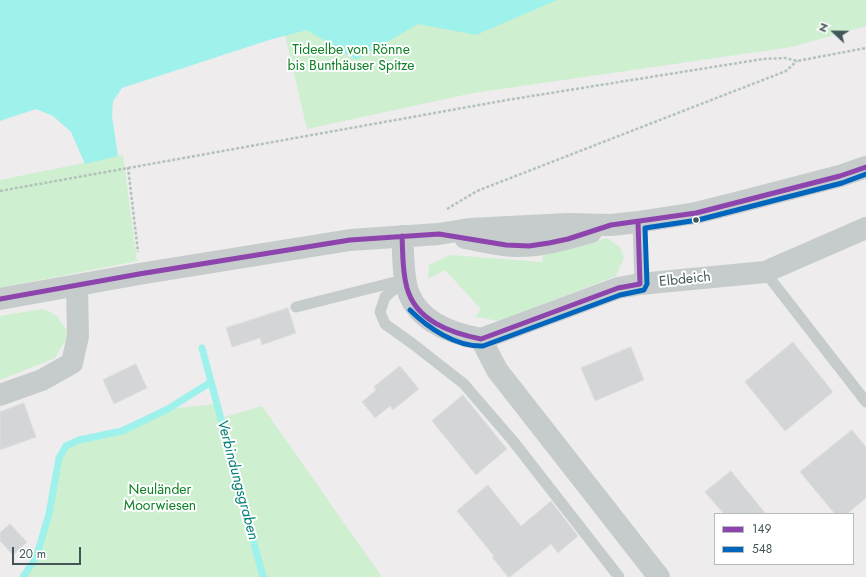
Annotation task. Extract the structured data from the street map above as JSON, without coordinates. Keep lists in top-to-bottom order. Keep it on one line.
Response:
{"streets":{"street":["Elbdeich"]},"water":["Verbindungsgraben"],"parks":["Tideelbe von Rönne bis Bunthäuser Spitze","Neuländer Moorwiesen"],"lines":["transit line 149","transit line 548"],"legend":["149","548"],"scale_bar":"20 m","north":"left"}
